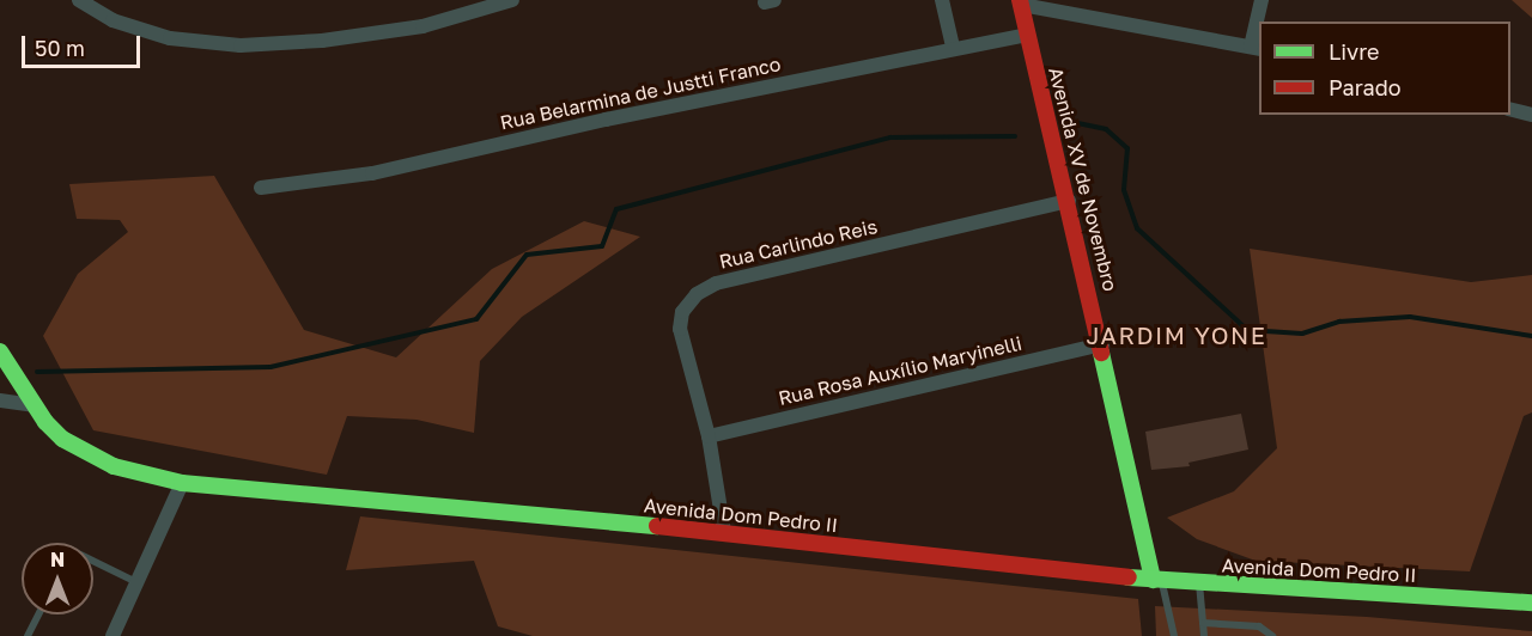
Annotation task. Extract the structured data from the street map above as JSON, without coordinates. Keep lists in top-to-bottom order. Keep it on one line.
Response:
{"streets":{"street":["Rua Belarmina de Justti Franco","Avenida XV de Novembro","Rua Carlindo Reis","Rua Rosa Auxílio Maryinelli","Avenida Dom Pedro II"]},"crossings":[["Rua Belarmina de Justti Franco","Avenida XV de Novembro"],["Avenida XV de Novembro","Rua Carlindo Reis"],["Avenida XV de Novembro","Rua Rosa Auxílio Maryinelli"],["Avenida XV de Novembro","Avenida Dom Pedro II"],["Rua Carlindo Reis","Rua Rosa Auxílio Maryinelli"],["Rua Carlindo Reis","Avenida Dom Pedro II"]],"districts":["JARDIM YONE"],"legend":["Livre","Parado"],"scale_bar":"50 m","north":"top"}
